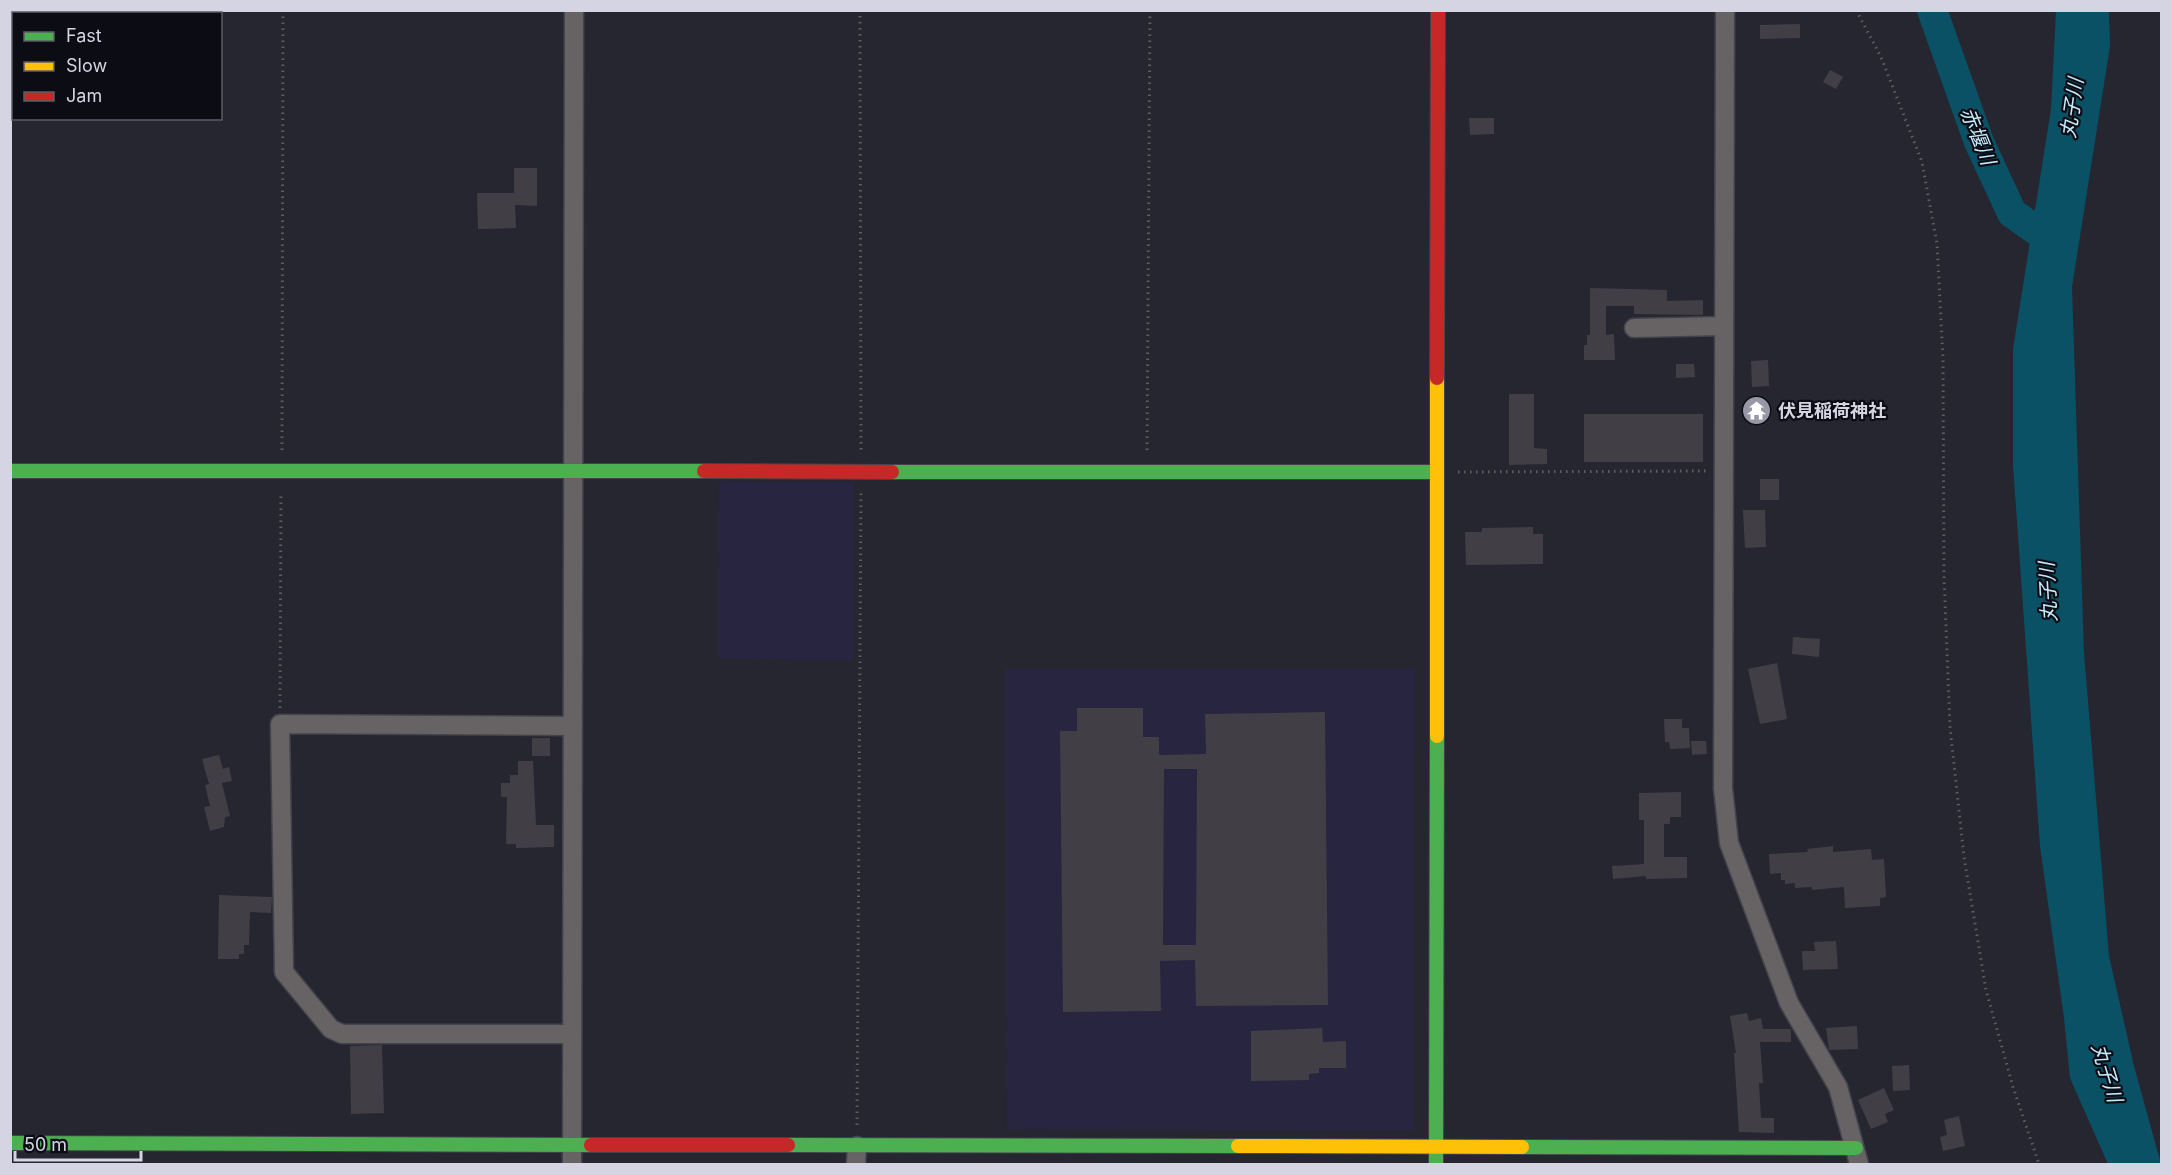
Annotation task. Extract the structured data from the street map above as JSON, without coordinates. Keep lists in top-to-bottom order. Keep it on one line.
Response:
{"water":["丸子川","赤堰川"],"places":{"temple":["伏見稲荷神社"]},"legend":["Fast","Slow","Jam"],"scale_bar":"50 m"}
